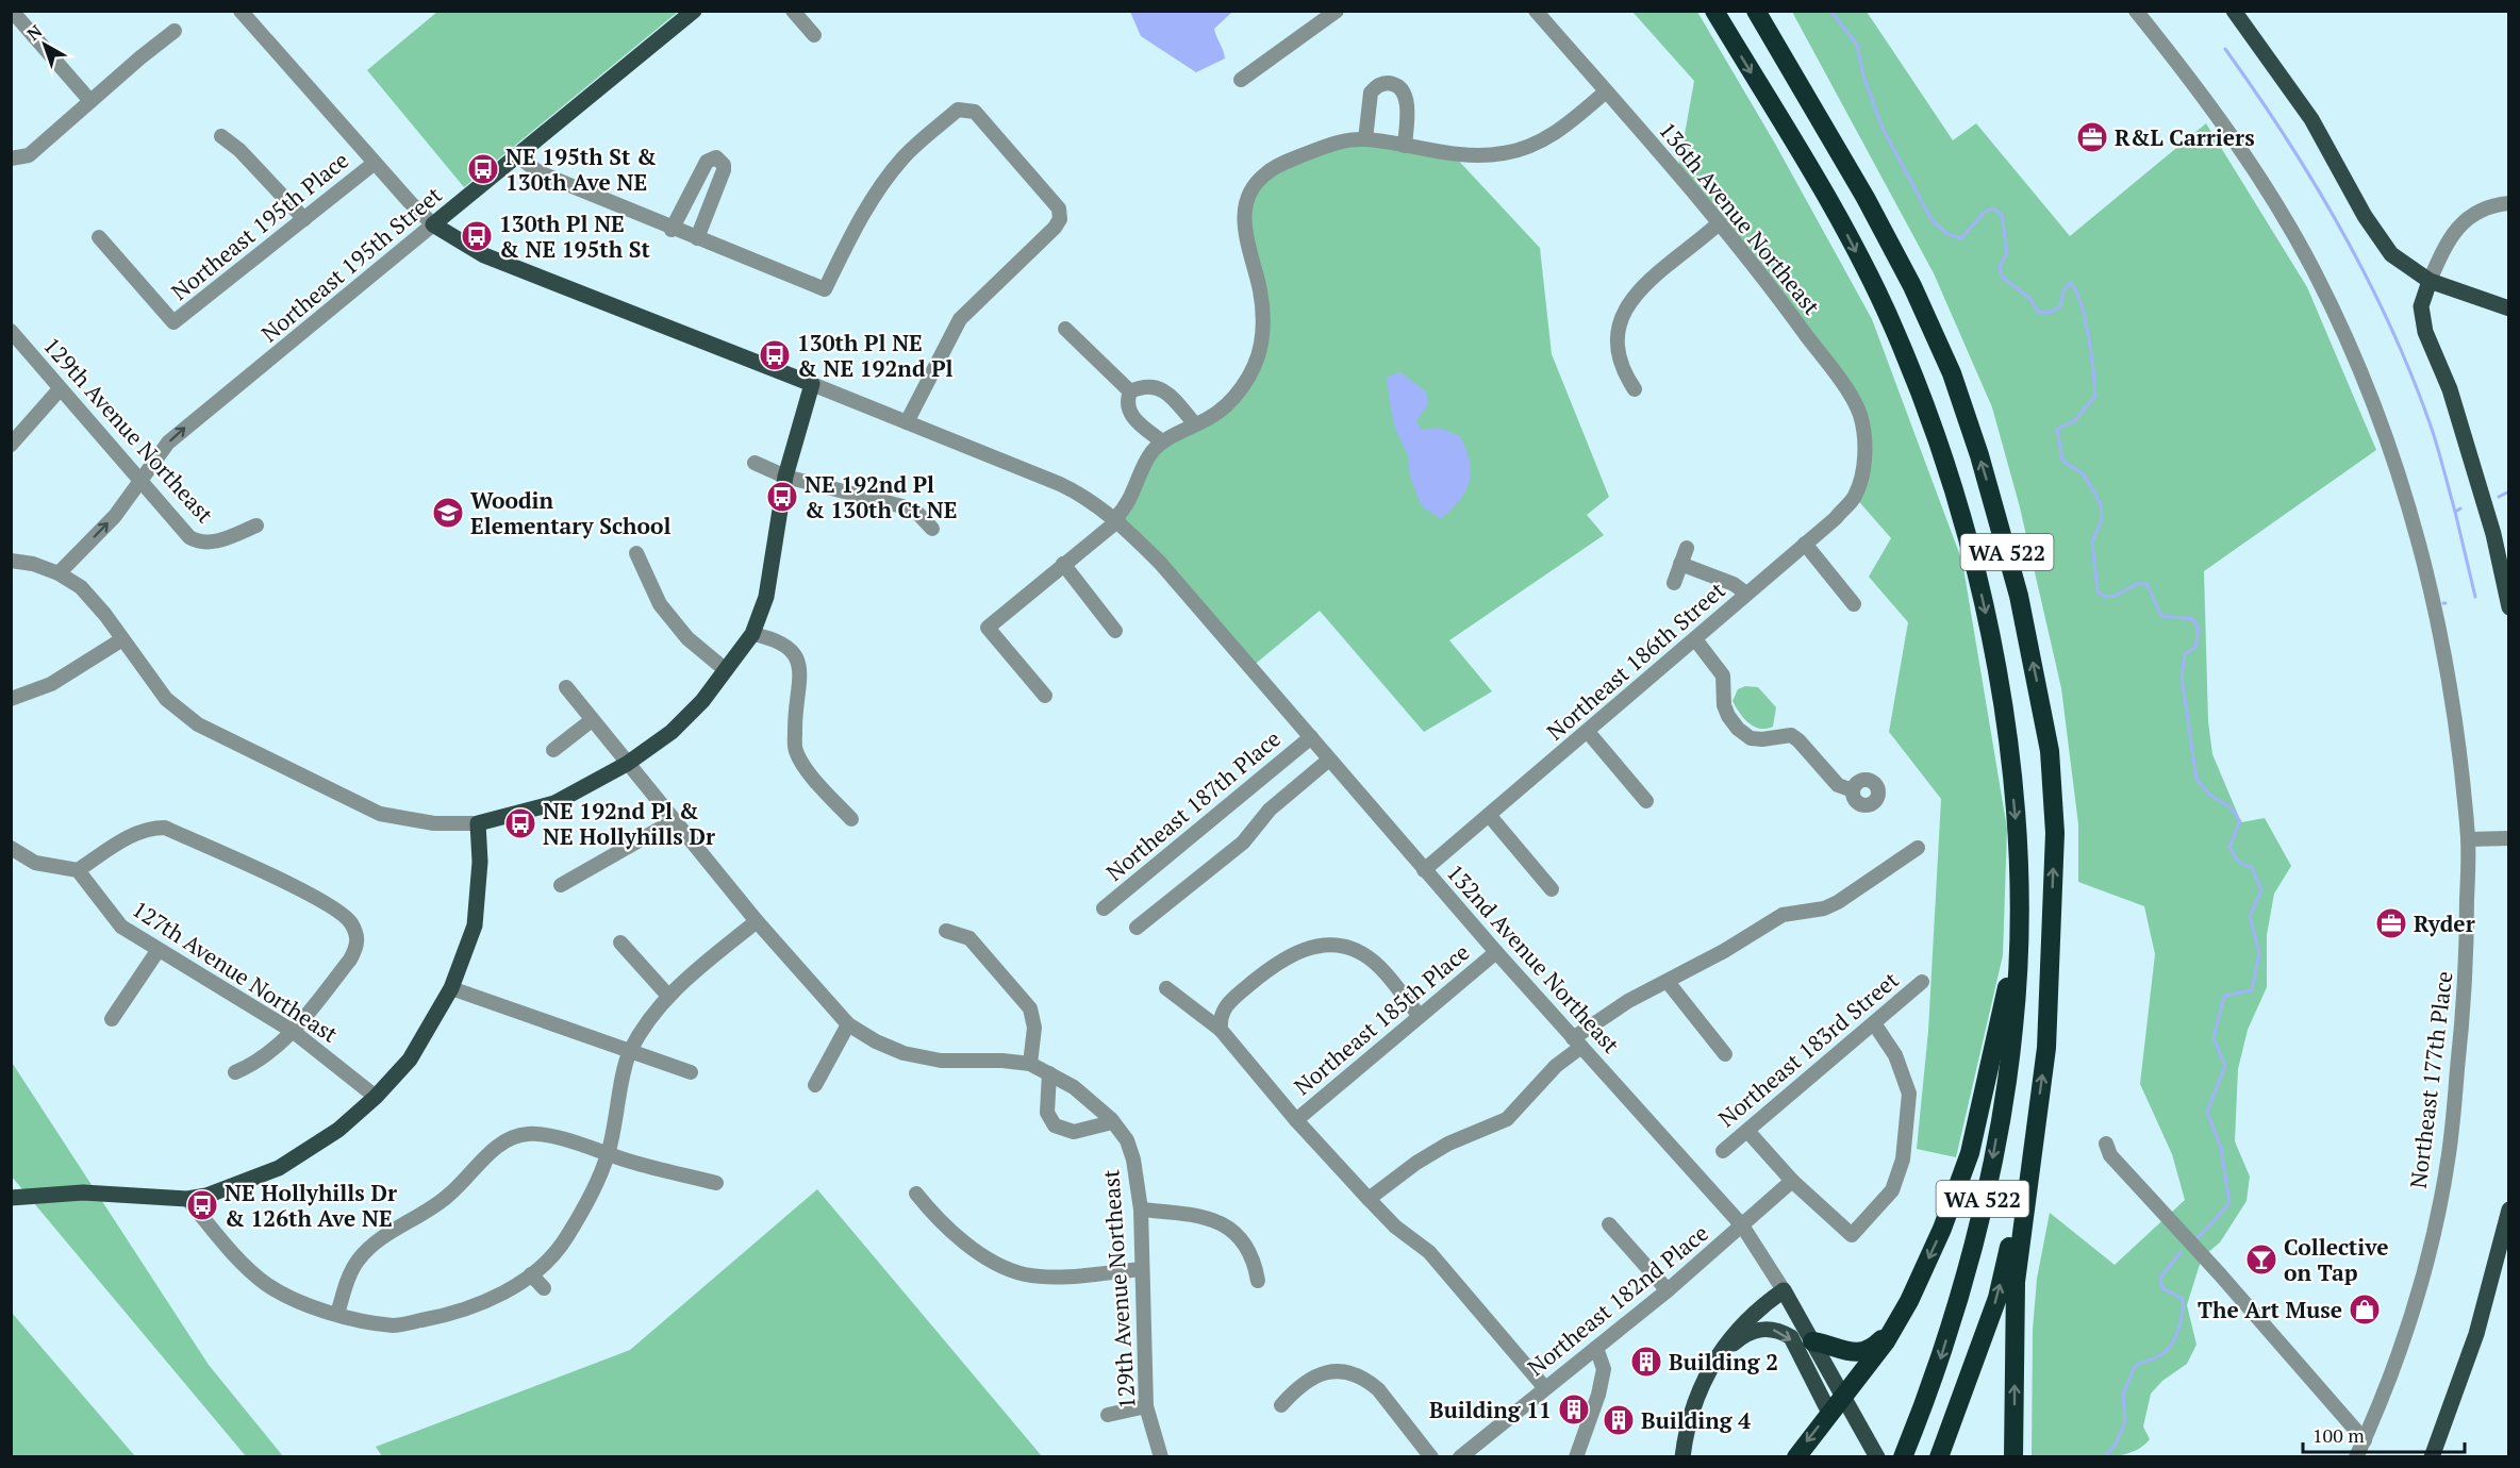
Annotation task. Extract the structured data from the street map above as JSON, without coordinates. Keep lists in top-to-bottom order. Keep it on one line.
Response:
{"streets":{"highway":["WA 522"],"main road":["Northeast 195th Street","132nd Avenue Northeast"],"street":["136th Avenue Northeast","Northeast 195th Place","129th Avenue Northeast","Northeast 186th Street","Northeast 187th Place","127th Avenue Northeast","Northeast 185th Place","Northeast 183rd Street","Northeast 177th Place","Northeast 182nd Place"]},"crossings":[["136th Avenue Northeast","Northeast 186th Street"],["Northeast 195th Street","129th Avenue Northeast"],["Northeast 186th Street","132nd Avenue Northeast"],["Northeast 187th Place","132nd Avenue Northeast"],["132nd Avenue Northeast","Northeast 185th Place"],["132nd Avenue Northeast","Northeast 182nd Place"]],"one_way":["Northeast 195th Street"],"places":{"office":["R&L Carriers","Ryder"],"bus stop":["NE 195th St & 130th Ave NE","130th Pl NE & NE 195th St","130th Pl NE & NE 192nd Pl","NE 192nd Pl & 130th Ct NE","NE 192nd Pl & NE Hollyhills Dr","NE Hollyhills Dr & 126th Ave NE"],"school or university":["Woodin Elementary School"],"bar":["Collective on Tap"],"shop":["The Art Muse"],"building":["Building 2","Building 11","Building 4"]},"scale_bar":"100 m","north":"top left"}
